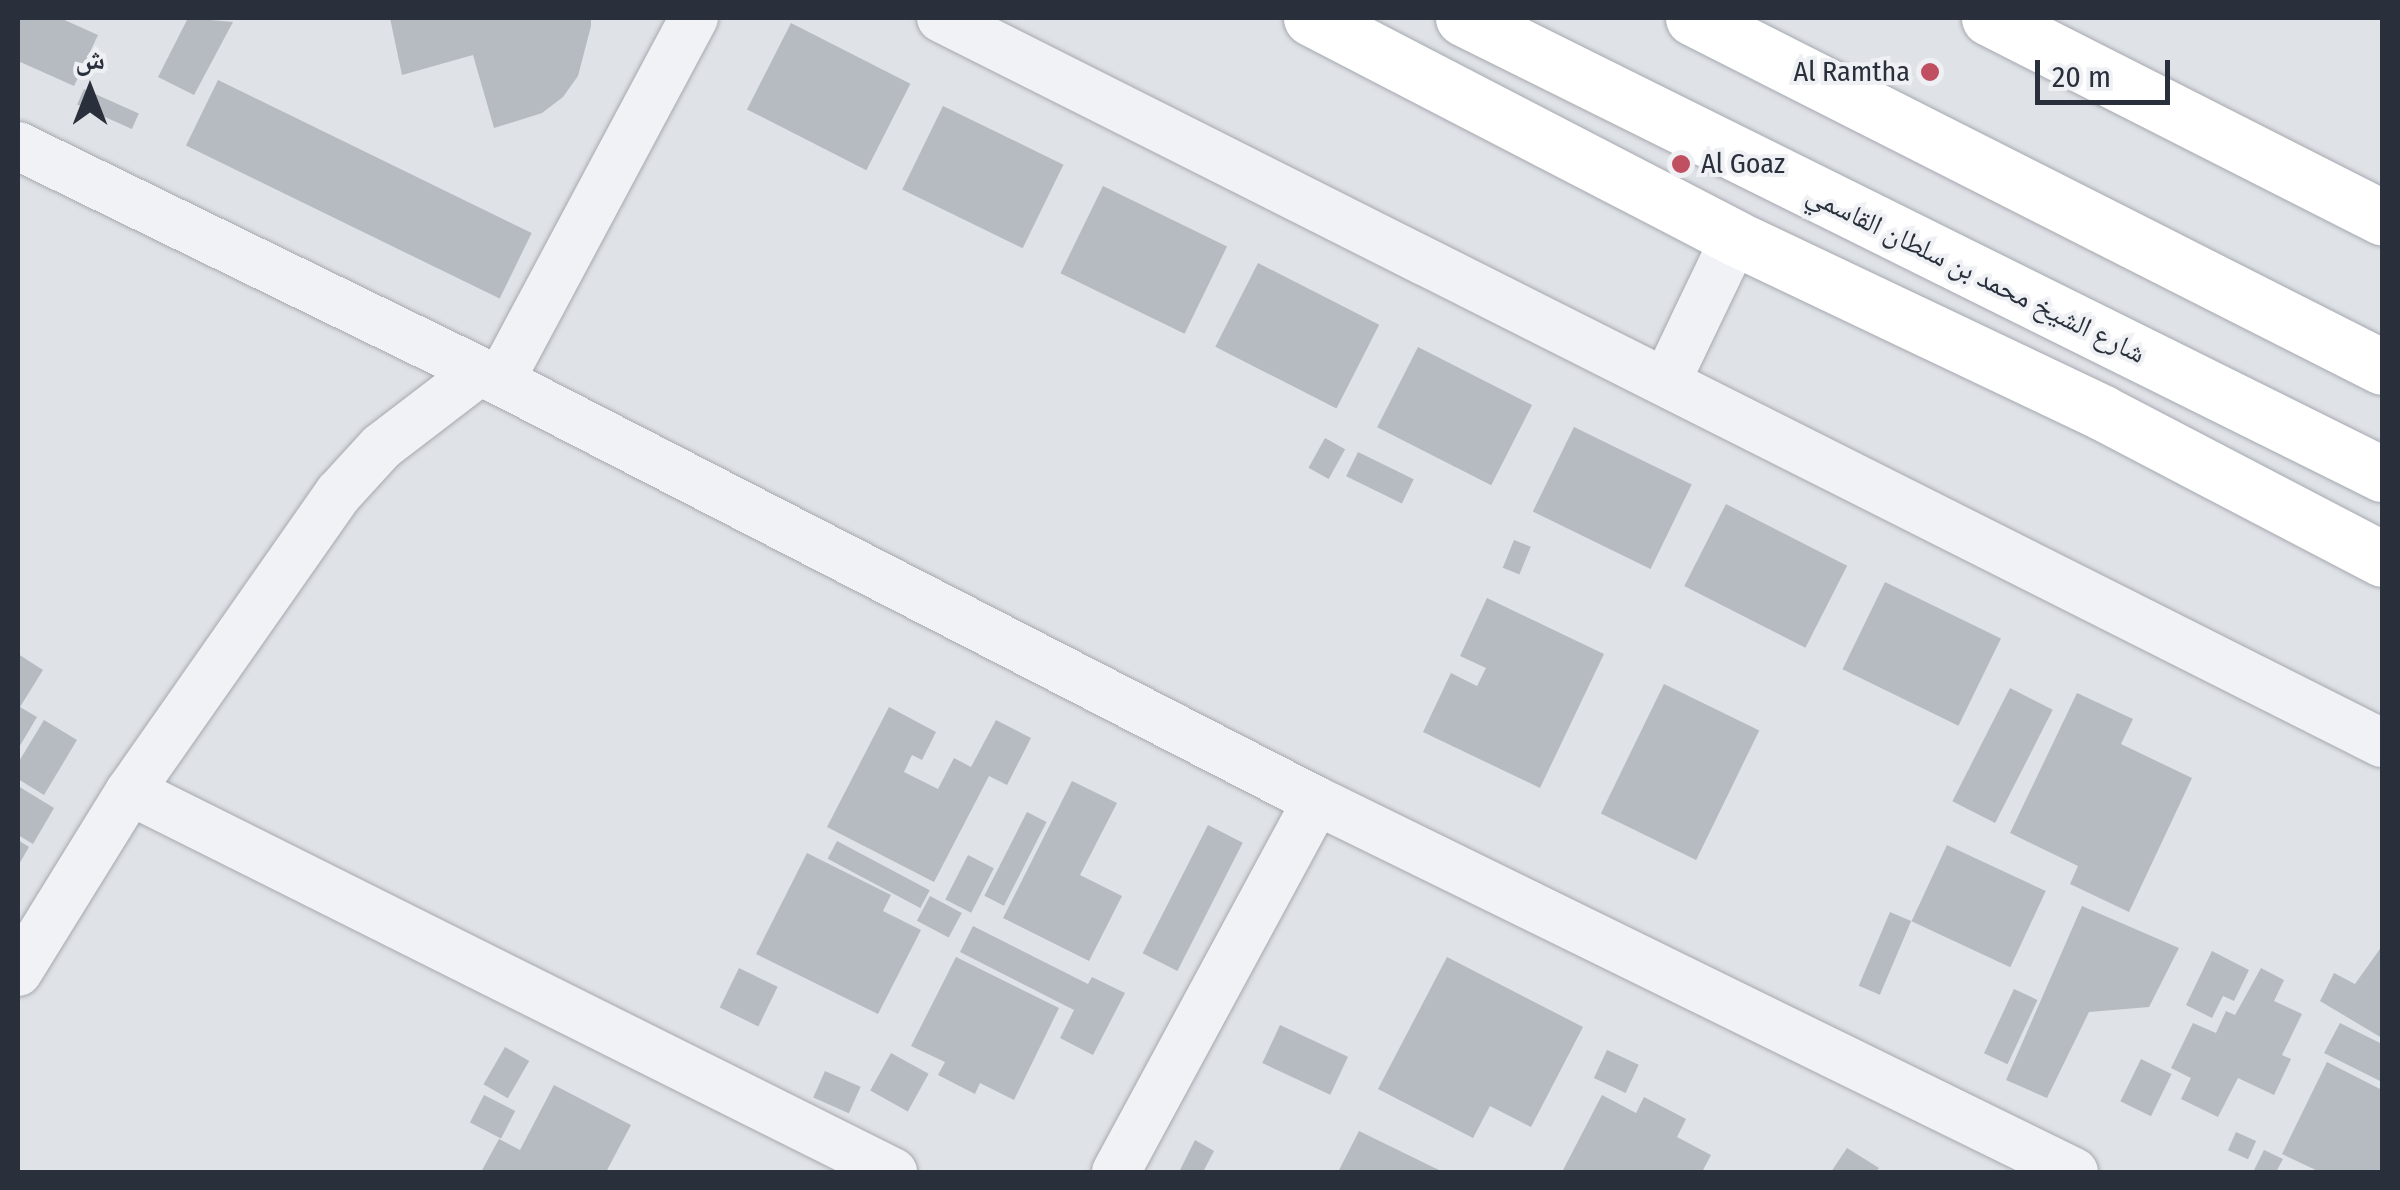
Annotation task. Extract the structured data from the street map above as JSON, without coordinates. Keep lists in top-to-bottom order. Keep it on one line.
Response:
{"streets":{"main road":["شارع الشيخ محمد بن سلطان القاسمي"]},"places":["Al Ramtha","Al Goaz"],"scale_bar":"20 m","north":"top"}
